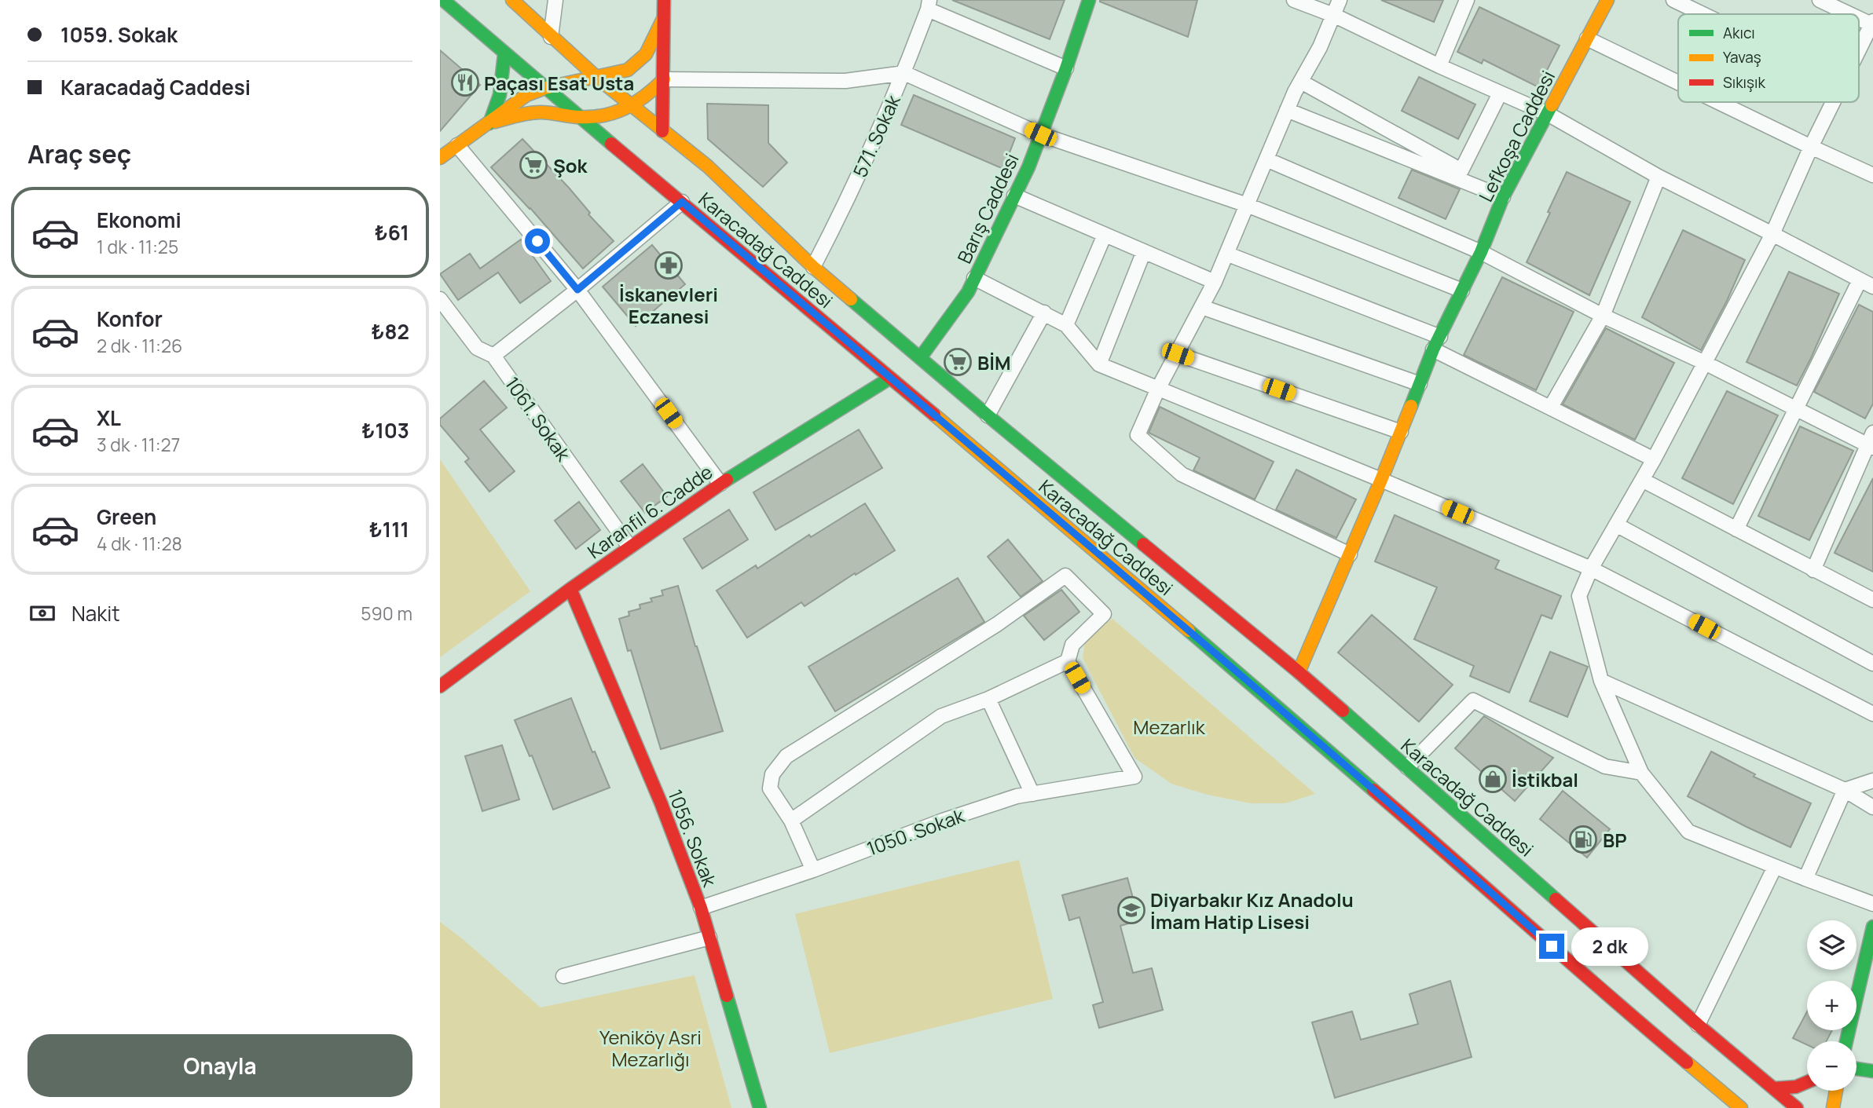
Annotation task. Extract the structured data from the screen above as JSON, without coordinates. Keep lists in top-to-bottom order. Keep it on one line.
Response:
{"streets":{"main road":["Lefkoşa Caddesi","Barış Caddesi","Karacadağ Caddesi","Karanfil 6. Cadde","1056. Sokak"],"street":["571. Sokak","1061. Sokak","1050. Sokak"]},"crossings":[["571. Sokak","Karacadağ Caddesi"],["Lefkoşa Caddesi","Karacadağ Caddesi"],["Barış Caddesi","Karacadağ Caddesi"],["Karacadağ Caddesi","Karanfil 6. Cadde"],["1061. Sokak","Karanfil 6. Cadde"],["Karanfil 6. Cadde","1056. Sokak"],["1050. Sokak","1056. Sokak"]],"parks":["Mezarlık","Yeniköy Asri Mezarlığı"],"places":{"restaurant":["Paçası Esat Usta"],"supermarket":["Şok","BİM"],"pharmacy":["İskanevleri Eczanesi"],"shop":["İstikbal"],"fuel station":["BP"],"school or university":["Diyarbakır Kız Anadolu İmam Hatip Lisesi"]},"legend":["Akıcı","Yavaş","Sıkışık"],"page":{"banner":["1059. Sokak","Karacadağ Caddesi"],"heading":"Araç seç","list":[{"name":"Ekonomi","note":"1 dk · 11:25","value":"₺61"},{"name":"Konfor","note":"2 dk · 11:26","value":"₺82"},{"name":"XL","note":"3 dk · 11:27","value":"₺103"},{"name":"Green","note":"4 dk · 11:28","value":"₺111"}],"pay":["Nakit","590 m"],"map_buttons":["+","−"],"bubble":"2 dk","buttons":"Onayla"}}
